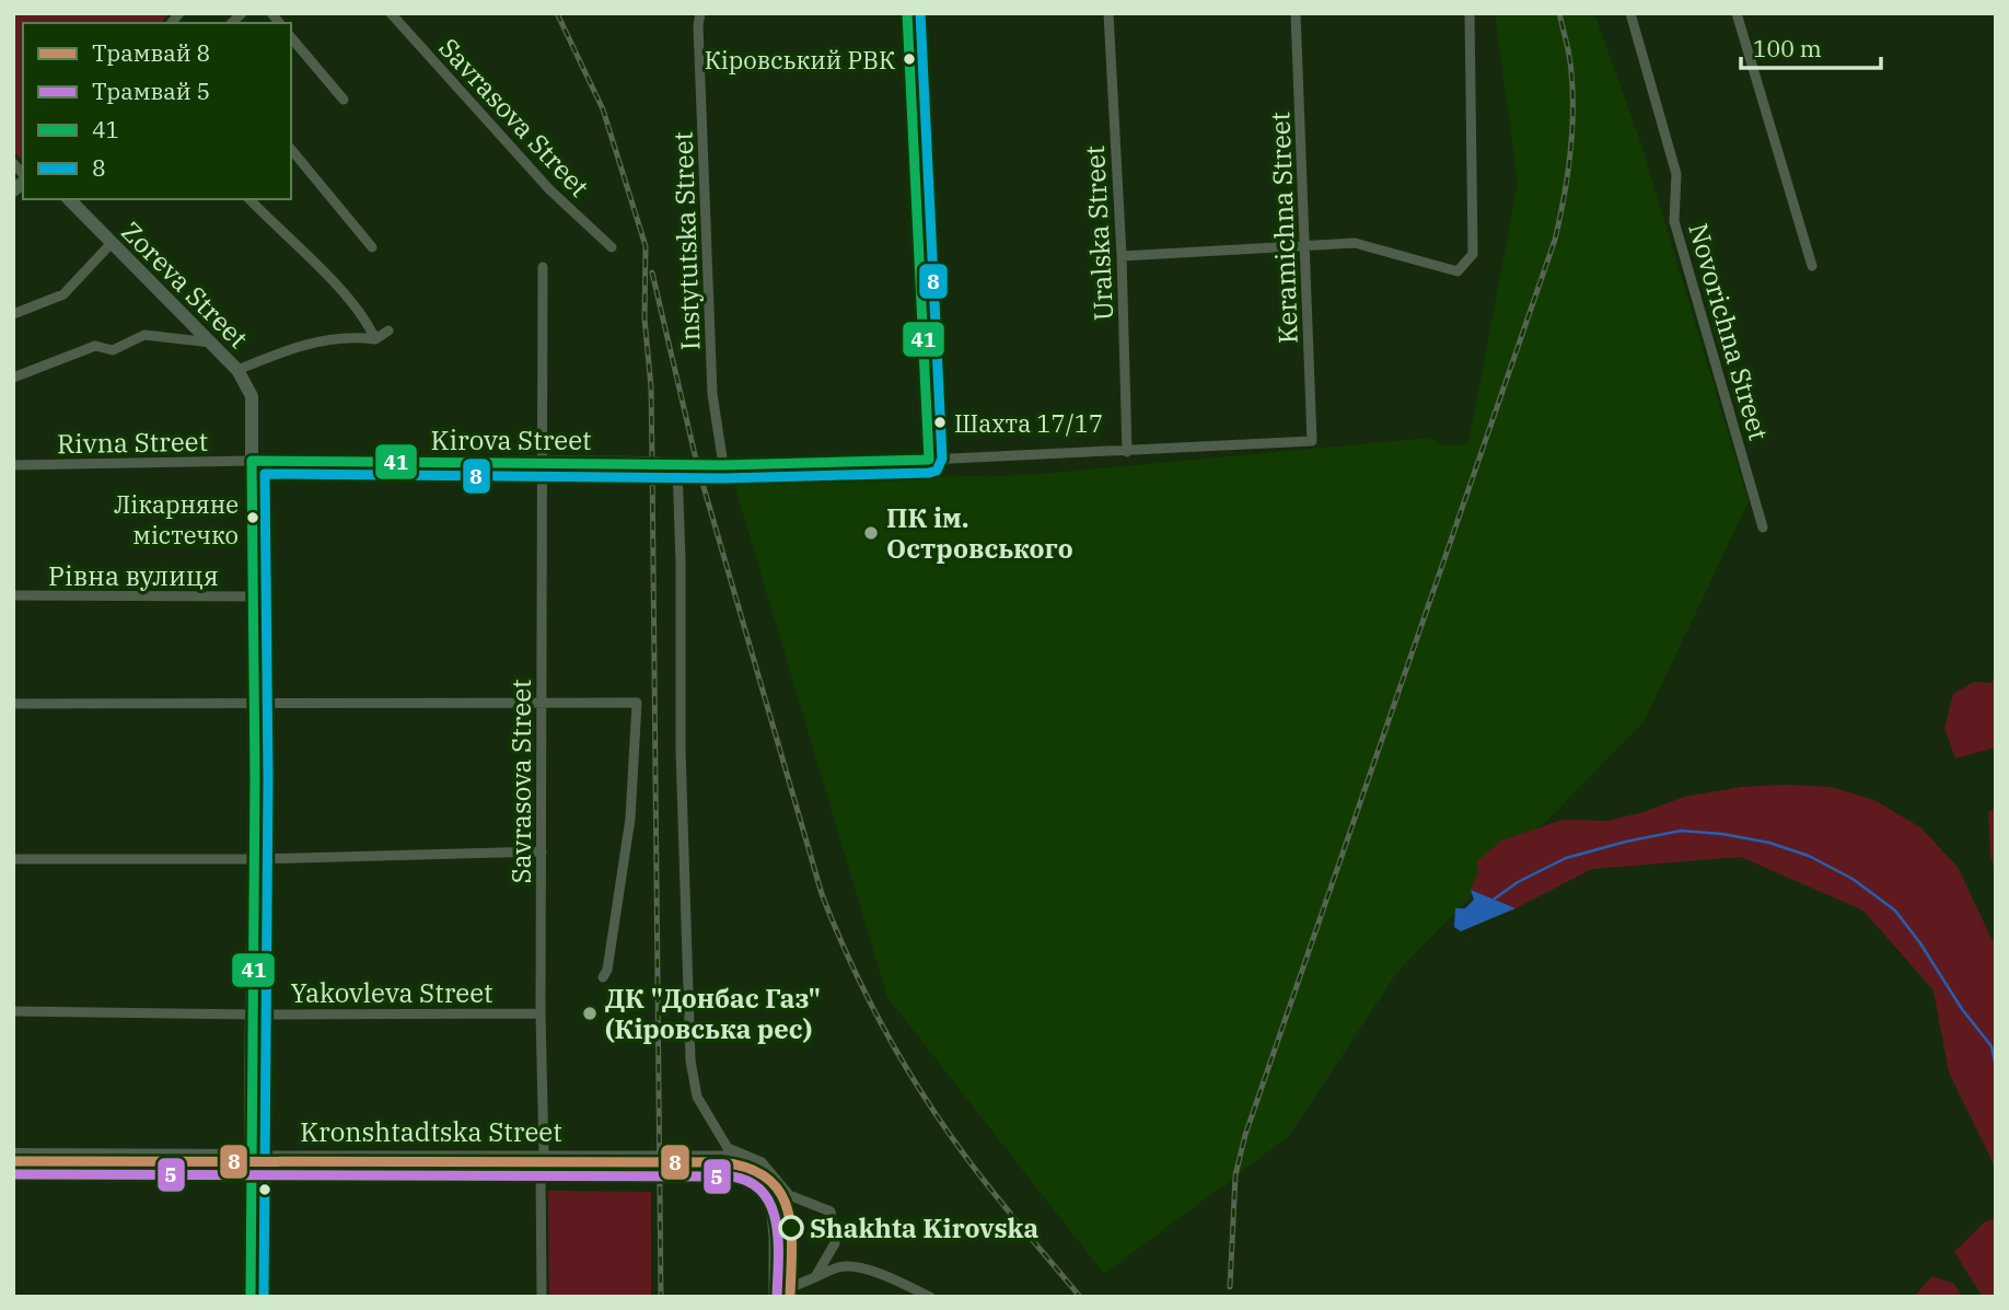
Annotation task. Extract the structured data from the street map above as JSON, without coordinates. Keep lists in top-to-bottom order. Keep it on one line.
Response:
{"streets":{"main road":["Zoreva Street","Kirova Street","Kronshtadtska Street"],"street":["Savrasova Street","Keramichna Street","Uralska Street","Instytutska Street","Novorichna Street","Rivna Street","Рівна вулиця","Yakovleva Street"]},"crossings":[["Savrasova Street","Kirova Street"],["Savrasova Street","Yakovleva Street"],["Savrasova Street","Kronshtadtska Street"],["Keramichna Street","Uralska Street"],["Instytutska Street","Kirova Street"],["Zoreva Street","Kirova Street"],["Zoreva Street","Rivna Street"],["Kirova Street","Rivna Street"]],"places":["Кіровський РВК","Шахта 17/17","Лікарняне містечко","ПК ім. Островського","ДК \"Донбас Газ\" (Кіровська рес)","Shakhta Kirovska"],"lines":["transit line 41","transit line 8","tram line 8","tram line 5"],"legend":["Трамвай 8","Трамвай 5","41","8"],"scale_bar":"100 m"}
